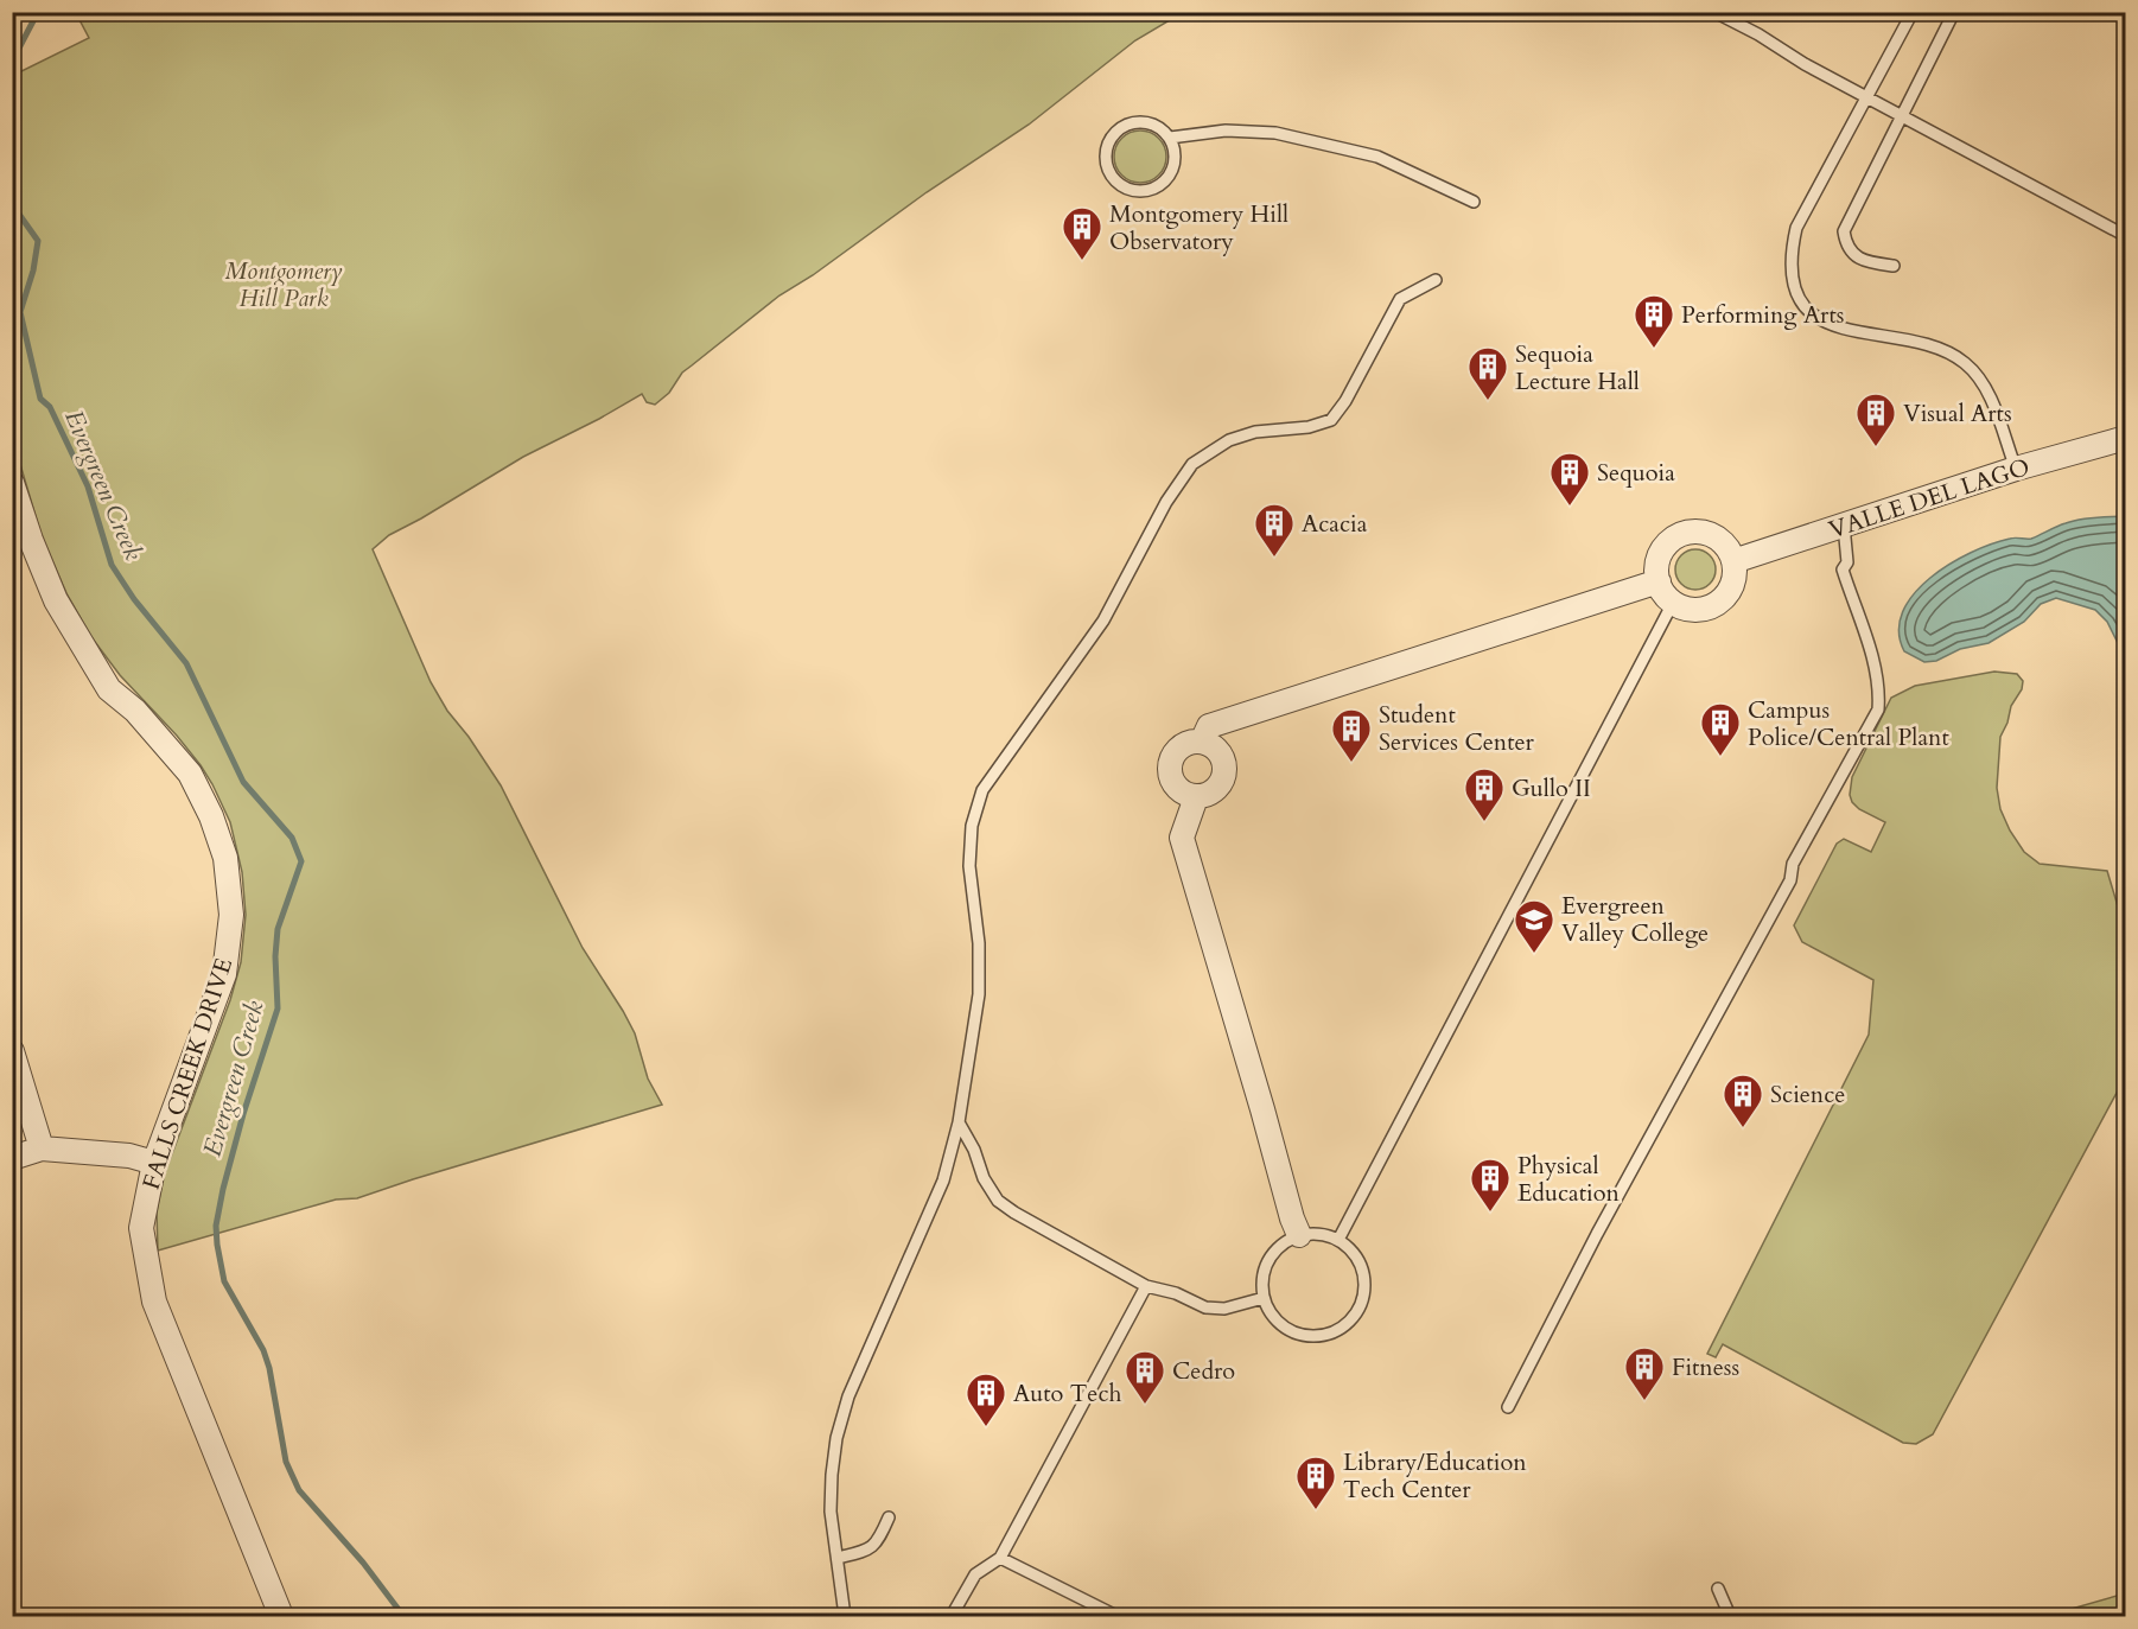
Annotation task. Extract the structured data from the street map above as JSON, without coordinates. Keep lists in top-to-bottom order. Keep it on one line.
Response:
{"streets":{"street":["VALLE DEL LAGO","FALLS CREEK DRIVE"]},"water":["Evergreen Creek"],"parks":["Montgomery Hill Park"],"places":{"building":["Montgomery Hill Observatory","Performing Arts","Sequoia Lecture Hall","Visual Arts","Sequoia","Acacia","Campus Police/Central Plant","Student Services Center","Gullo II","Science","Physical Education","Fitness","Cedro","Auto Tech","Library/Education Tech Center"],"school or university":["Evergreen Valley College"]}}
